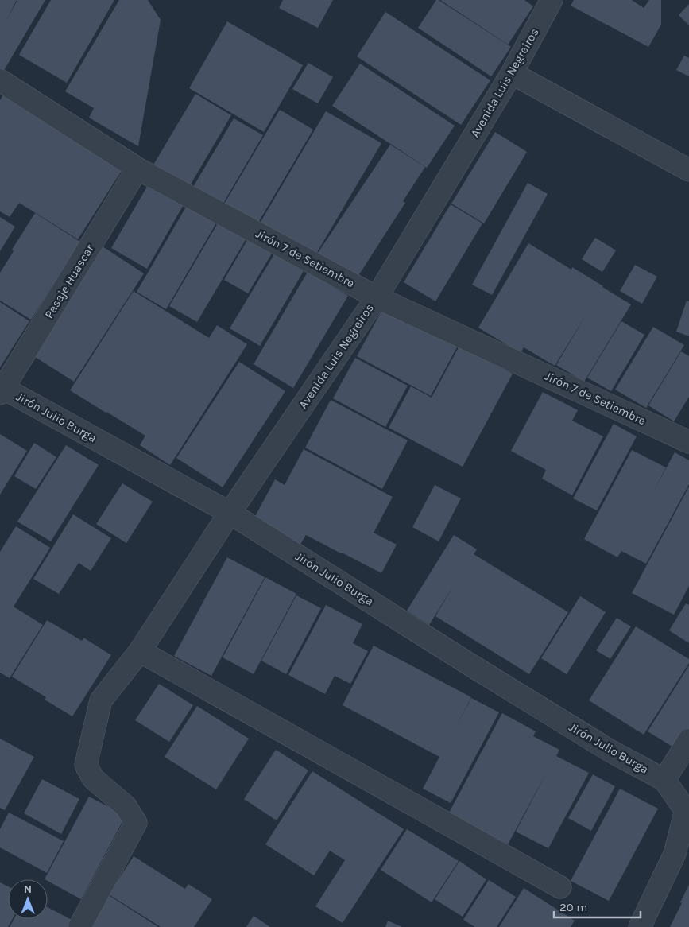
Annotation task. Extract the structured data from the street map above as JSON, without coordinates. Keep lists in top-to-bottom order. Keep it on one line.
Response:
{"streets":{"street":["Avenida Luis Negreiros","Jirón 7 de Setiembre","Pasaje Huascar","Jirón Julio Burga"]},"crossings":[["Avenida Luis Negreiros","Jirón 7 de Setiembre"],["Avenida Luis Negreiros","Jirón Julio Burga"],["Jirón 7 de Setiembre","Pasaje Huascar"],["Pasaje Huascar","Jirón Julio Burga"]],"scale_bar":"20 m","north":"top"}
